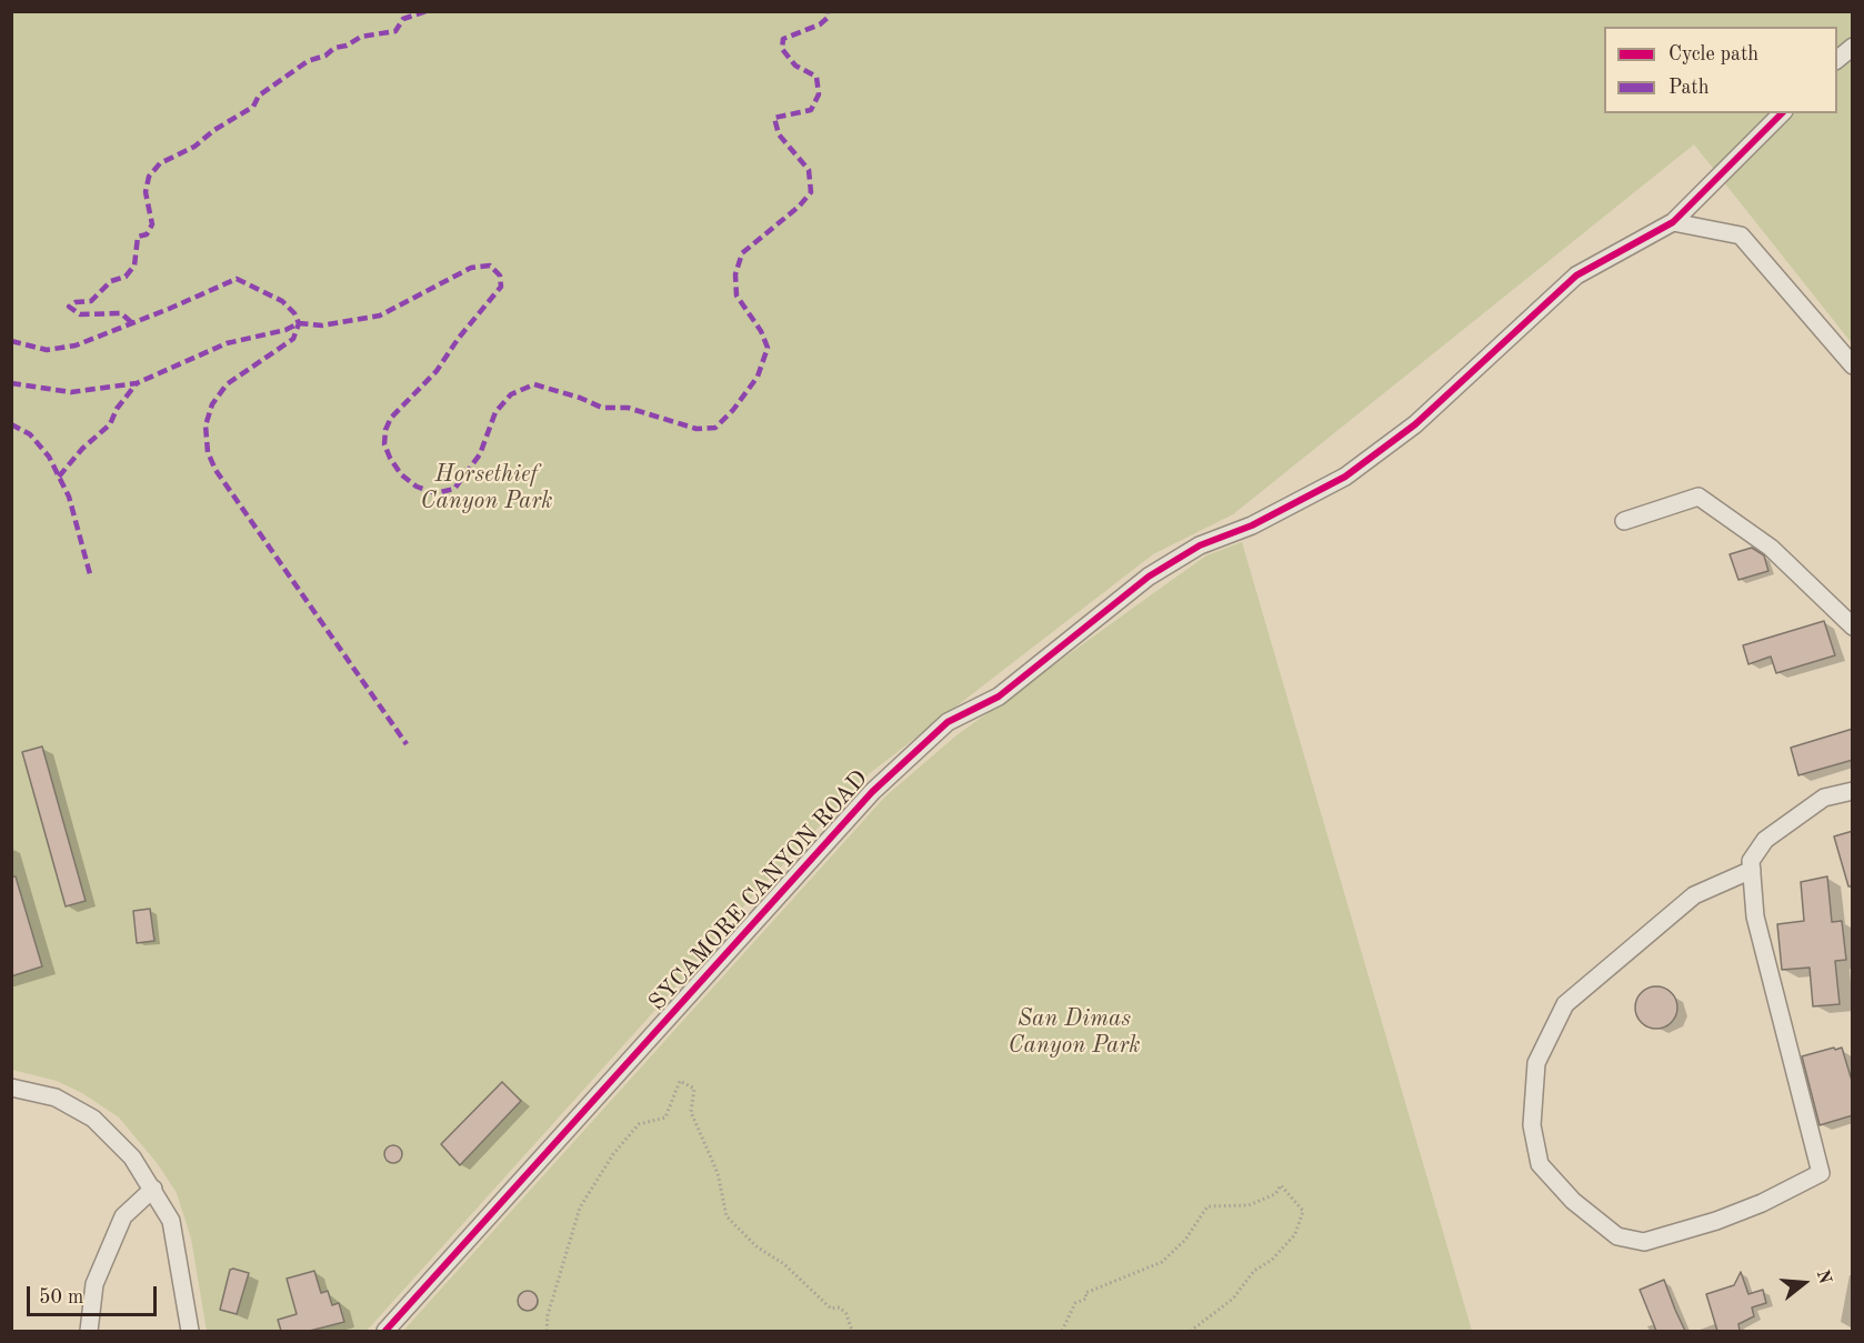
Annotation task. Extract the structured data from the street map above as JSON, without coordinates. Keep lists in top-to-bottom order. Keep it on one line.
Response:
{"streets":{"street":["SYCAMORE CANYON ROAD"]},"parks":["Horsethief Canyon Park","San Dimas Canyon Park"],"legend":["Cycle path","Path"],"scale_bar":"50 m","north":"right"}
